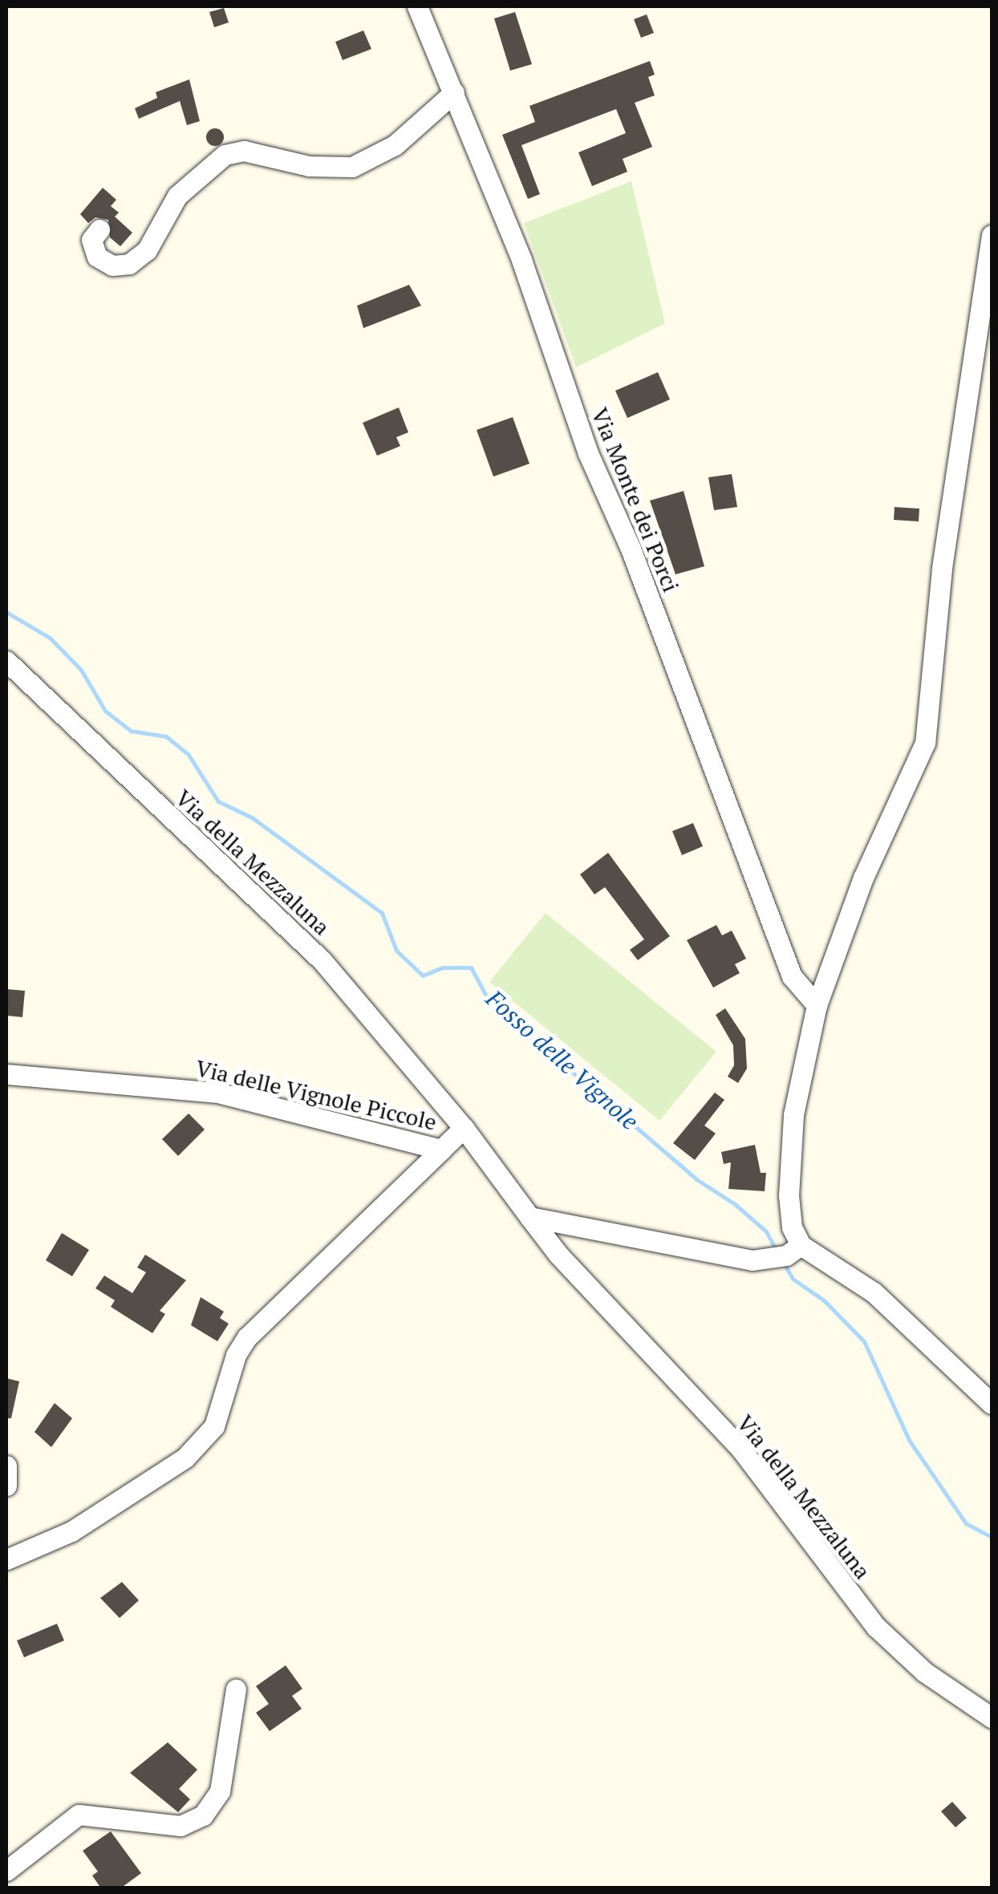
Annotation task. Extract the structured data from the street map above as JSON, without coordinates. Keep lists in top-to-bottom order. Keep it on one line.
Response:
{"streets":{"street":["Via Monte dei Porci","Via della Mezzaluna","Via delle Vignole Piccole"]},"crossings":[["Via della Mezzaluna","Via delle Vignole Piccole"]],"water":["Fosso delle Vignole"]}
